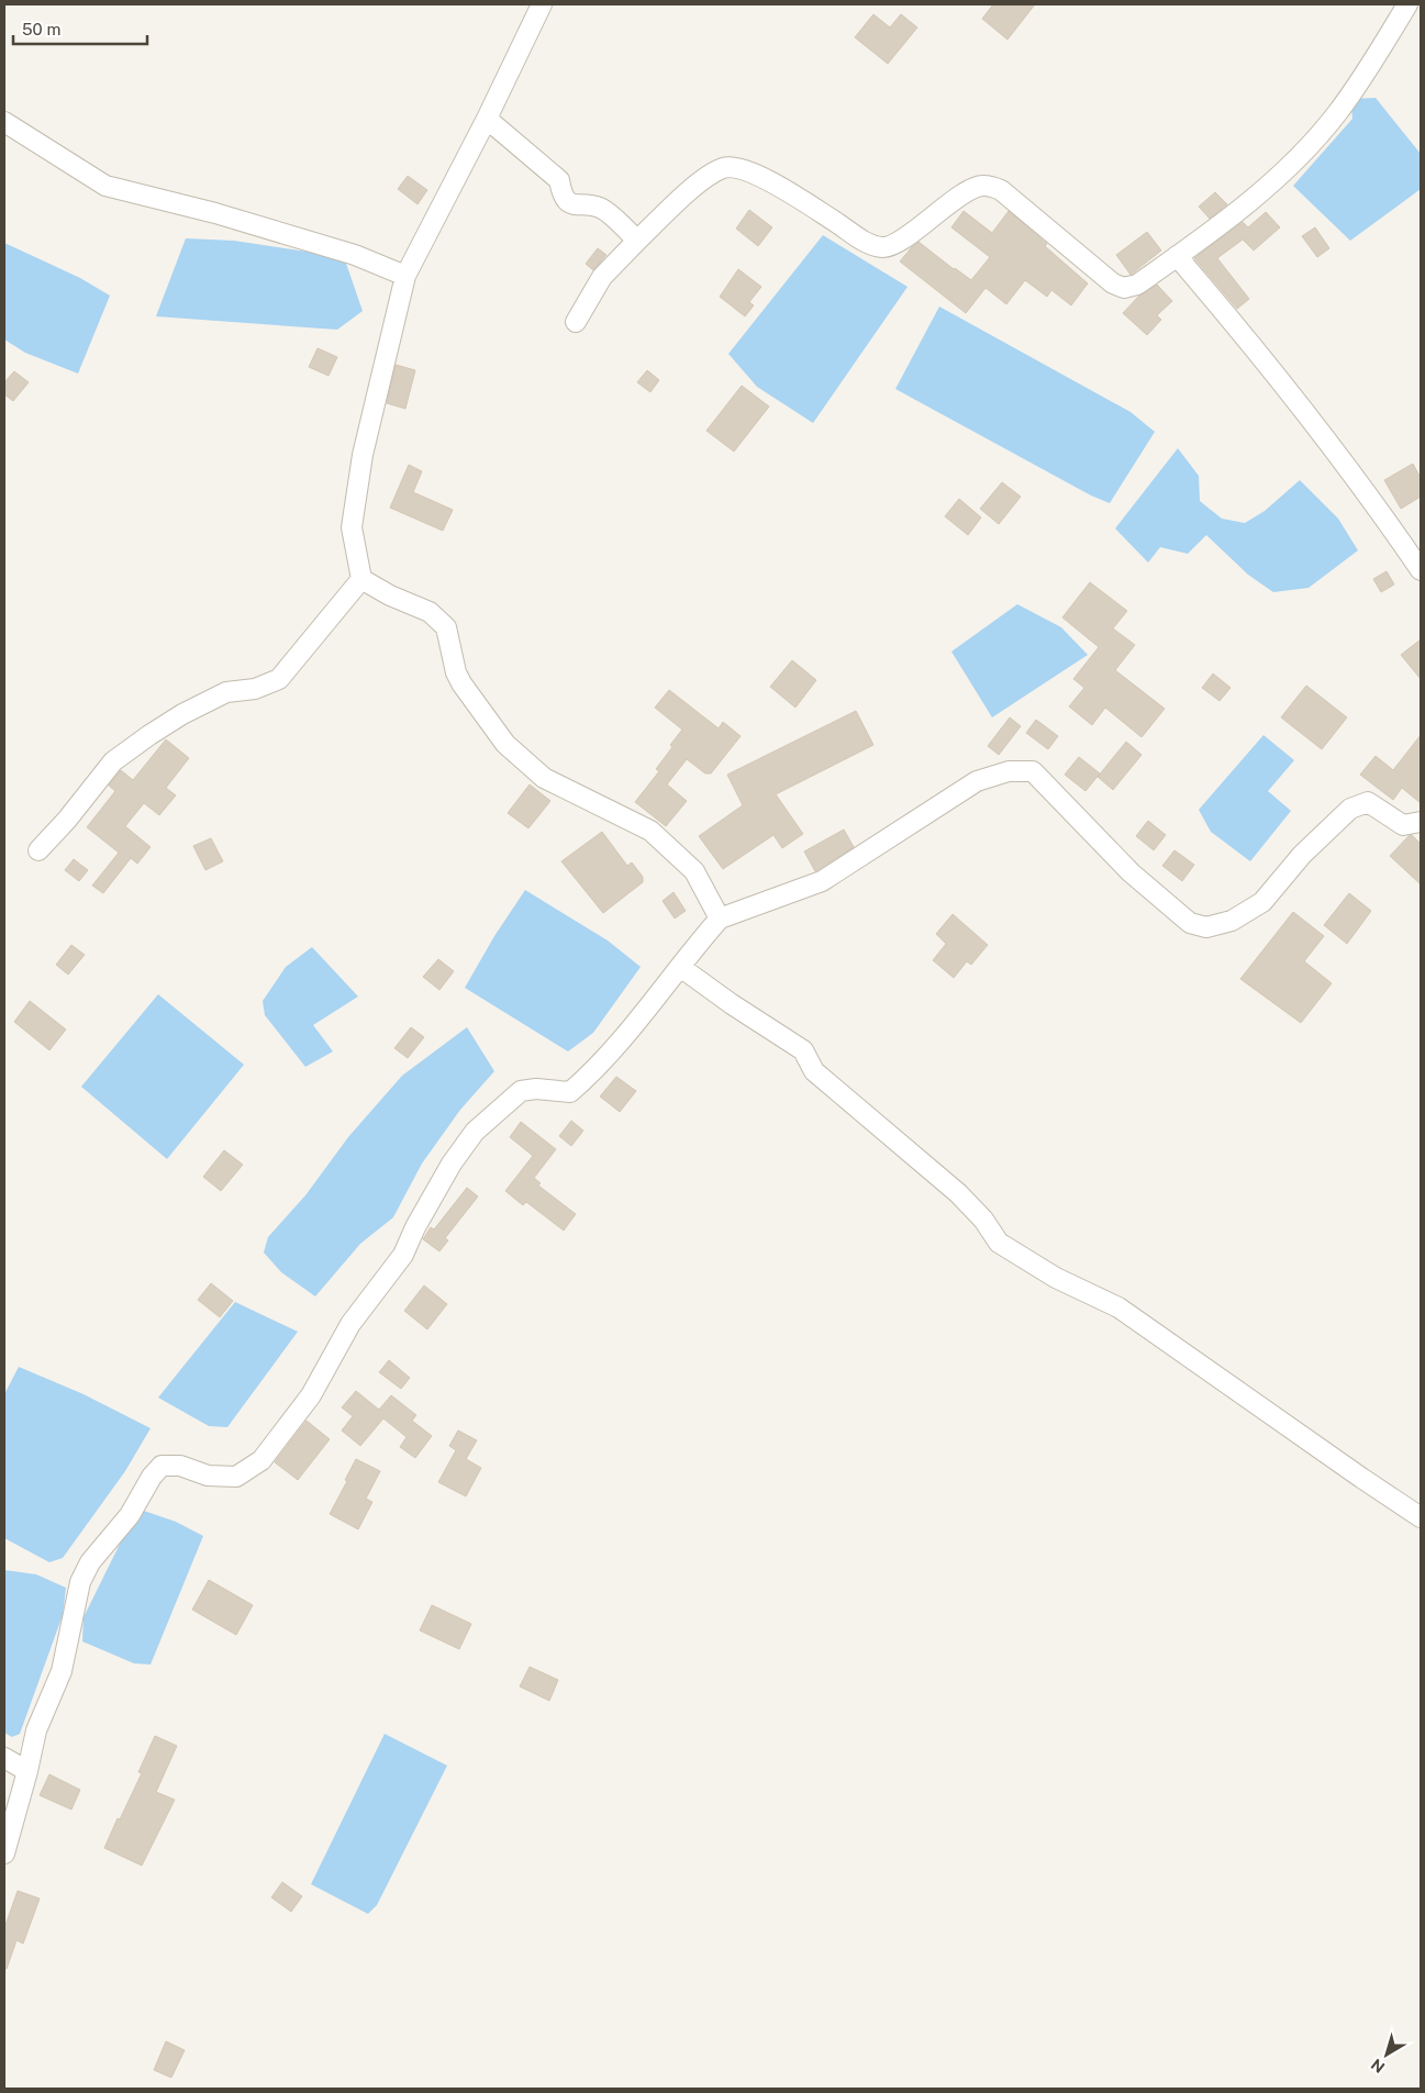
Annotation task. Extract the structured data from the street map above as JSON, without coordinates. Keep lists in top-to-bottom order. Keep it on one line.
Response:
{"scale_bar":"50 m","north":"bottom left"}
